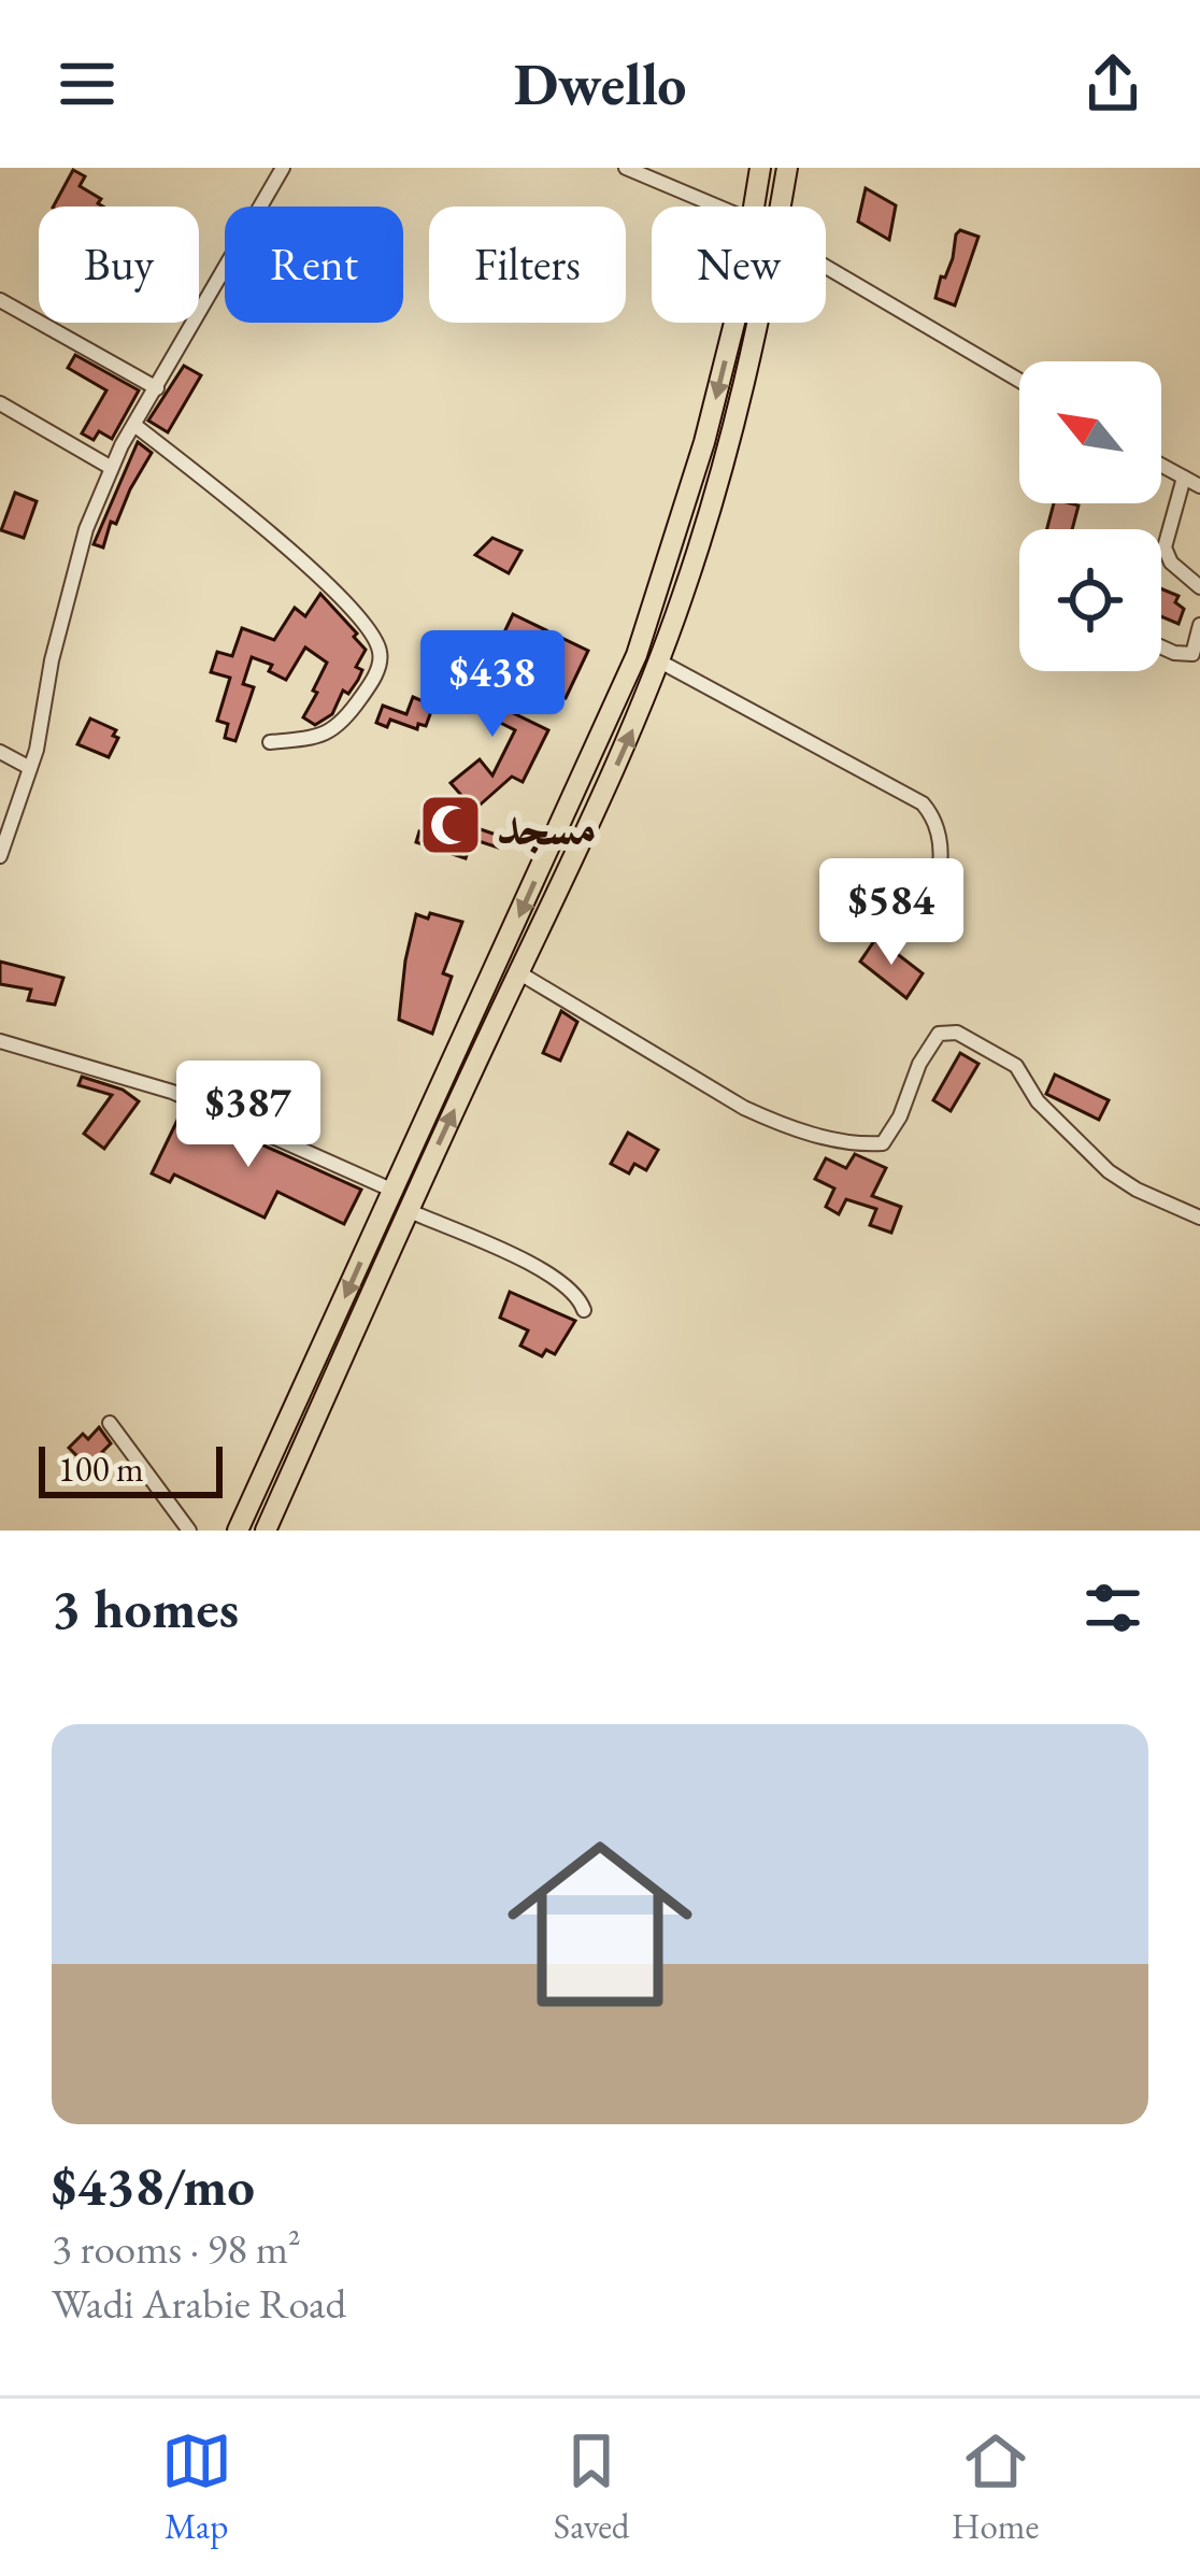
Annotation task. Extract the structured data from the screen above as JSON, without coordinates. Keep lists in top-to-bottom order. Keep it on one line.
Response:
{"places":{"mosque":["مسجد"]},"scale_bar":"100 m","north":"top left","page":{"header":"Dwello","chip":["Buy","Rent","Filters","New"],"price":["$438","$584","$387"],"scale":"100 m","heading":"3 homes","list":[{"name":"$438/mo","note":"3 rooms · 98 m² · Wadi Arabie Road"}],"tabs":["Map","Saved","Home"]}}
